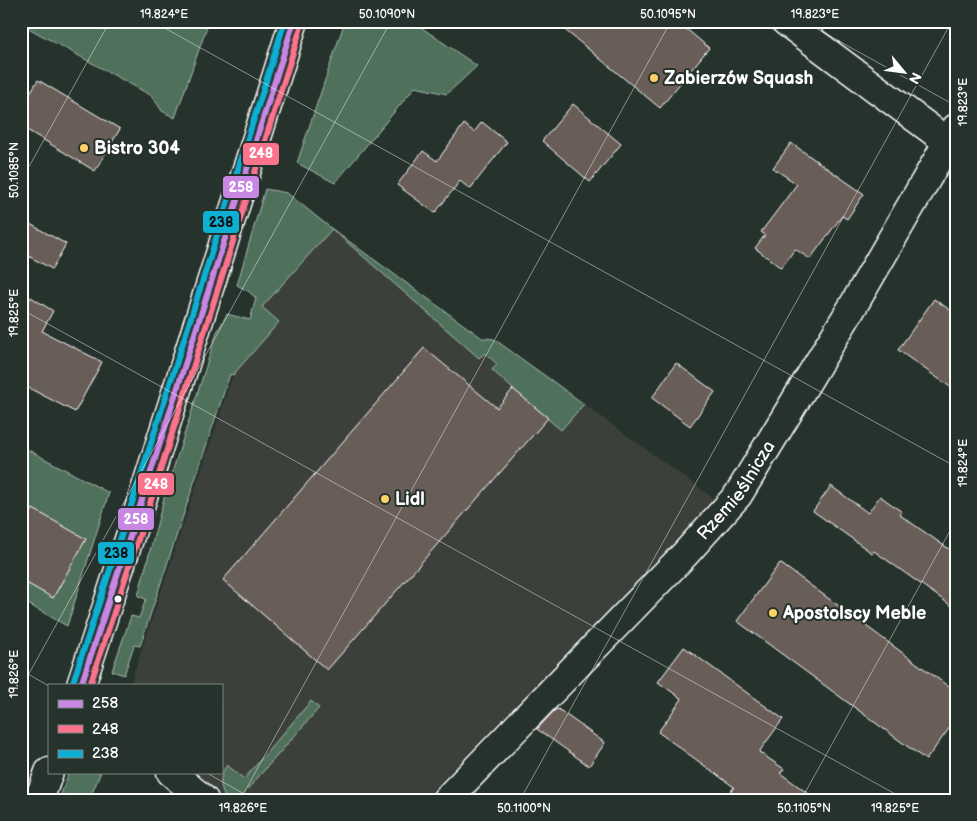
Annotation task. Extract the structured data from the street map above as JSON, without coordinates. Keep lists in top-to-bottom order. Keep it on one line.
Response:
{"streets":{"street":["Rzemieślnicza"]},"places":["Zabierzów Squash","Bistro 304","Lidl","Apostolscy Meble"],"lines":["transit line 258","transit line 238","transit line 248"],"legend":["258","248","238"],"north":"bottom right","coordinates":["19.824°E","50.1090°N","50.1095°N","19.823°E","50.1085°N","19.825°E","19.826°E","50.1100°N","50.1105°N"]}
